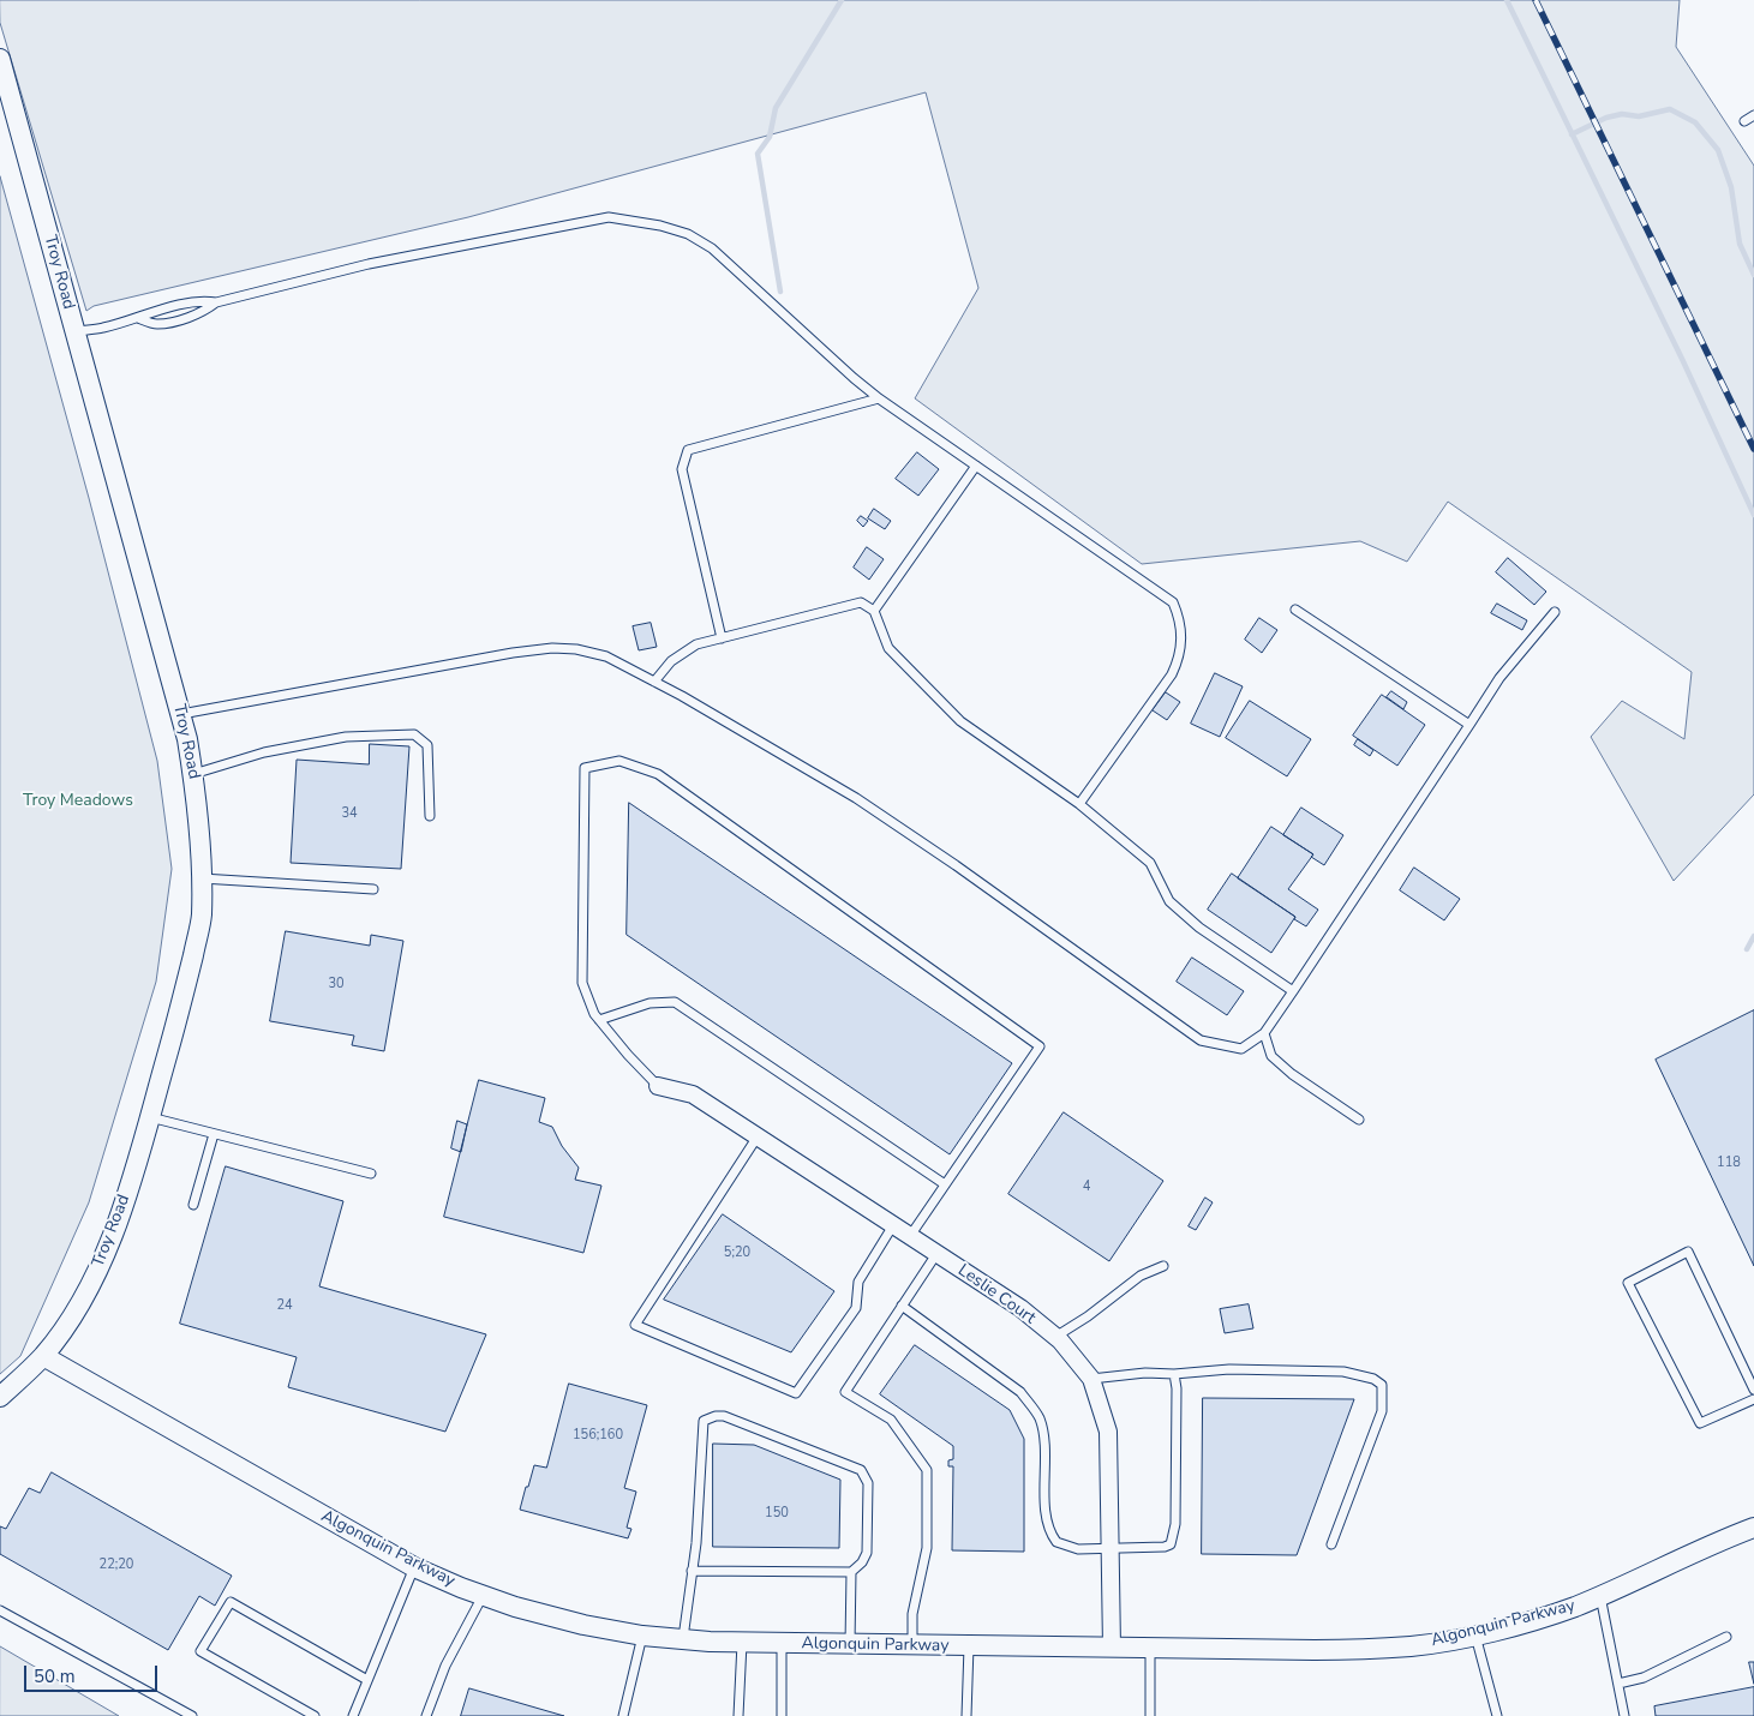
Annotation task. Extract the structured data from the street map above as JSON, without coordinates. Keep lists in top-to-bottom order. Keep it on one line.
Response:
{"streets":{"street":["Troy Road","Leslie Court","Algonquin Parkway"]},"crossings":[["Troy Road","Algonquin Parkway"],["Leslie Court","Algonquin Parkway"]],"parks":["Troy Meadows"],"house_numbers":["34","30","118","4","5;20","24","156;160","150","22;20"],"scale_bar":"50 m"}
